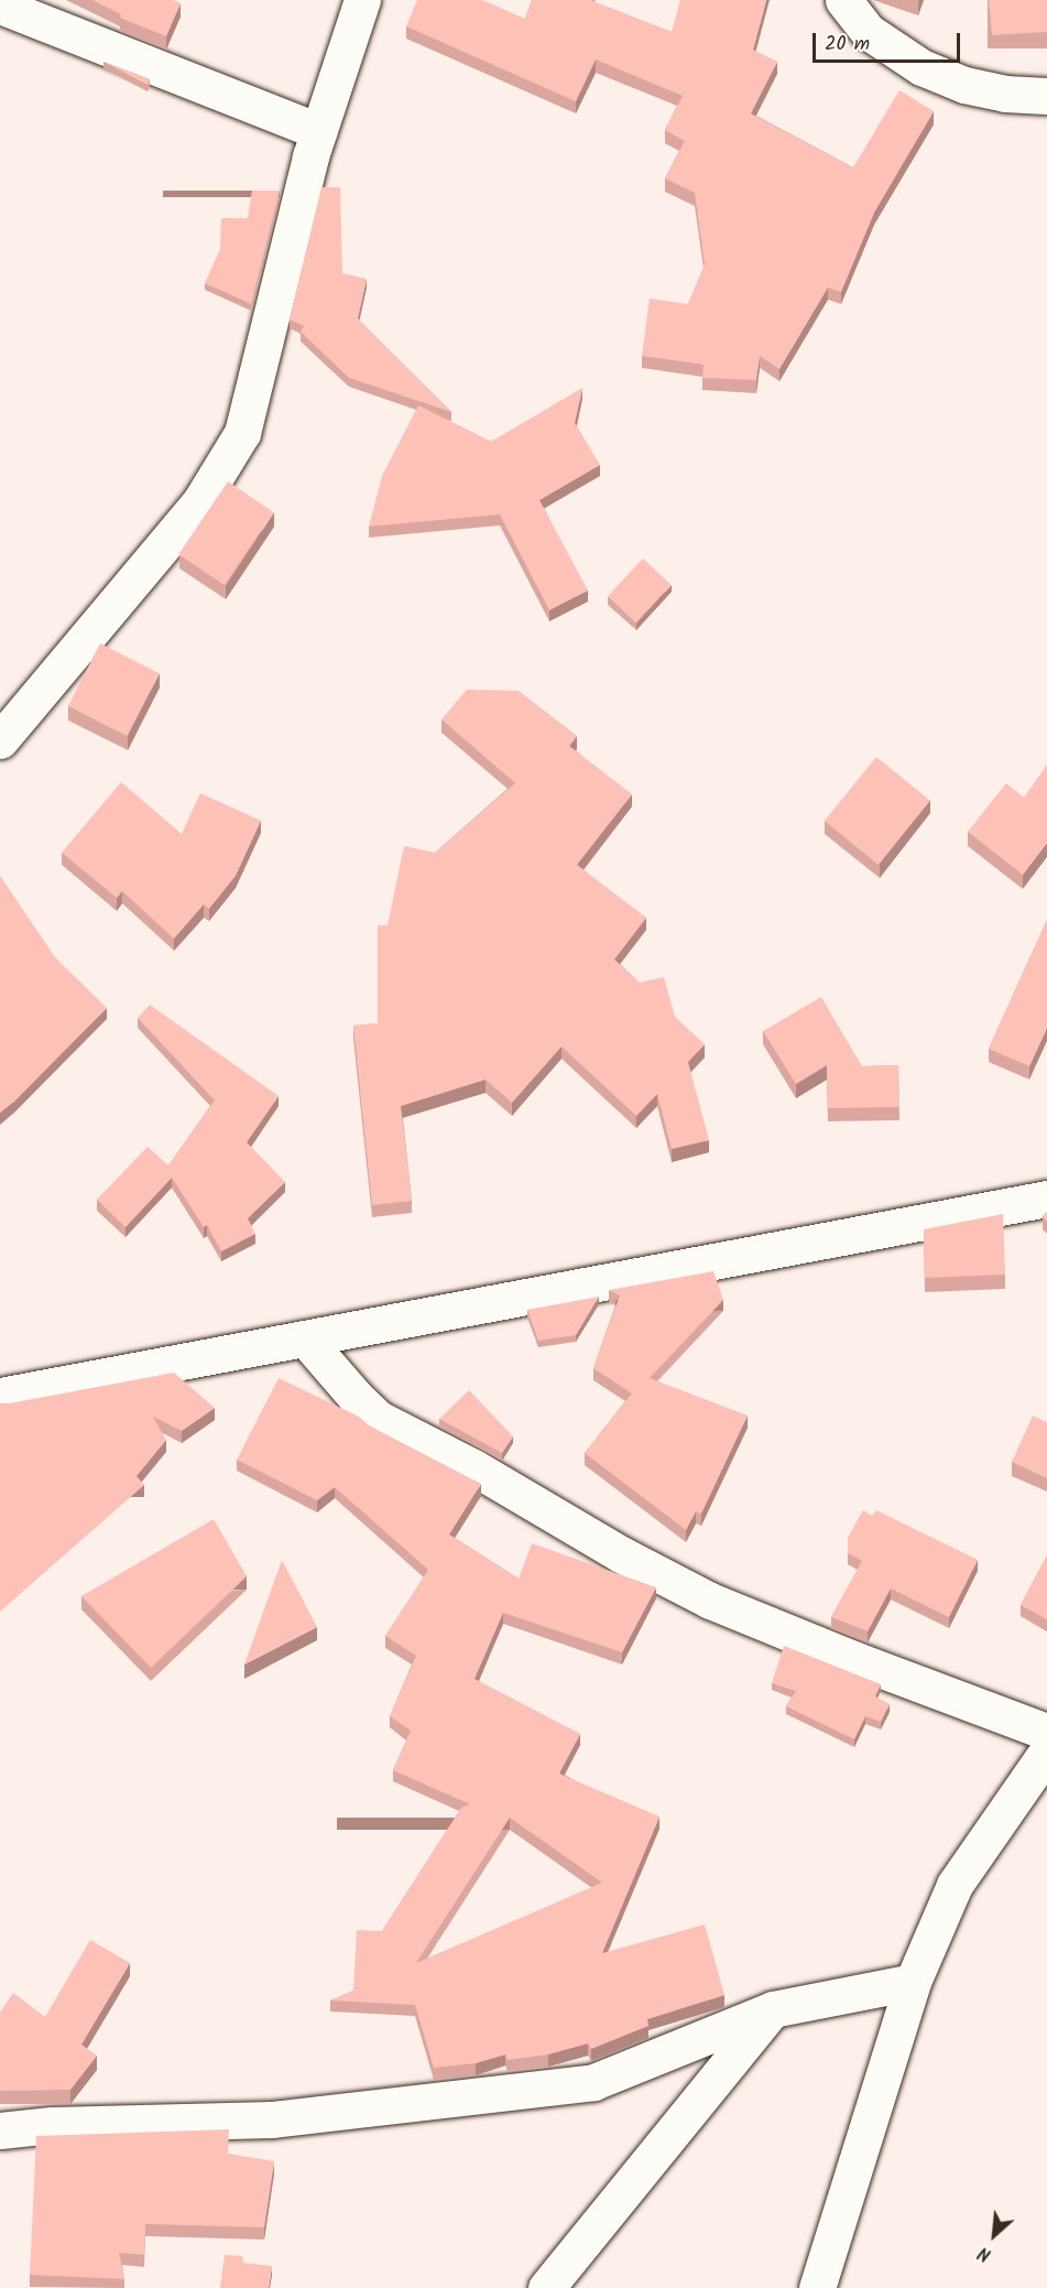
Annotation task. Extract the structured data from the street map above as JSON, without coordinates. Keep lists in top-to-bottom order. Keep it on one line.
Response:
{"scale_bar":"20 m","north":"bottom left"}
